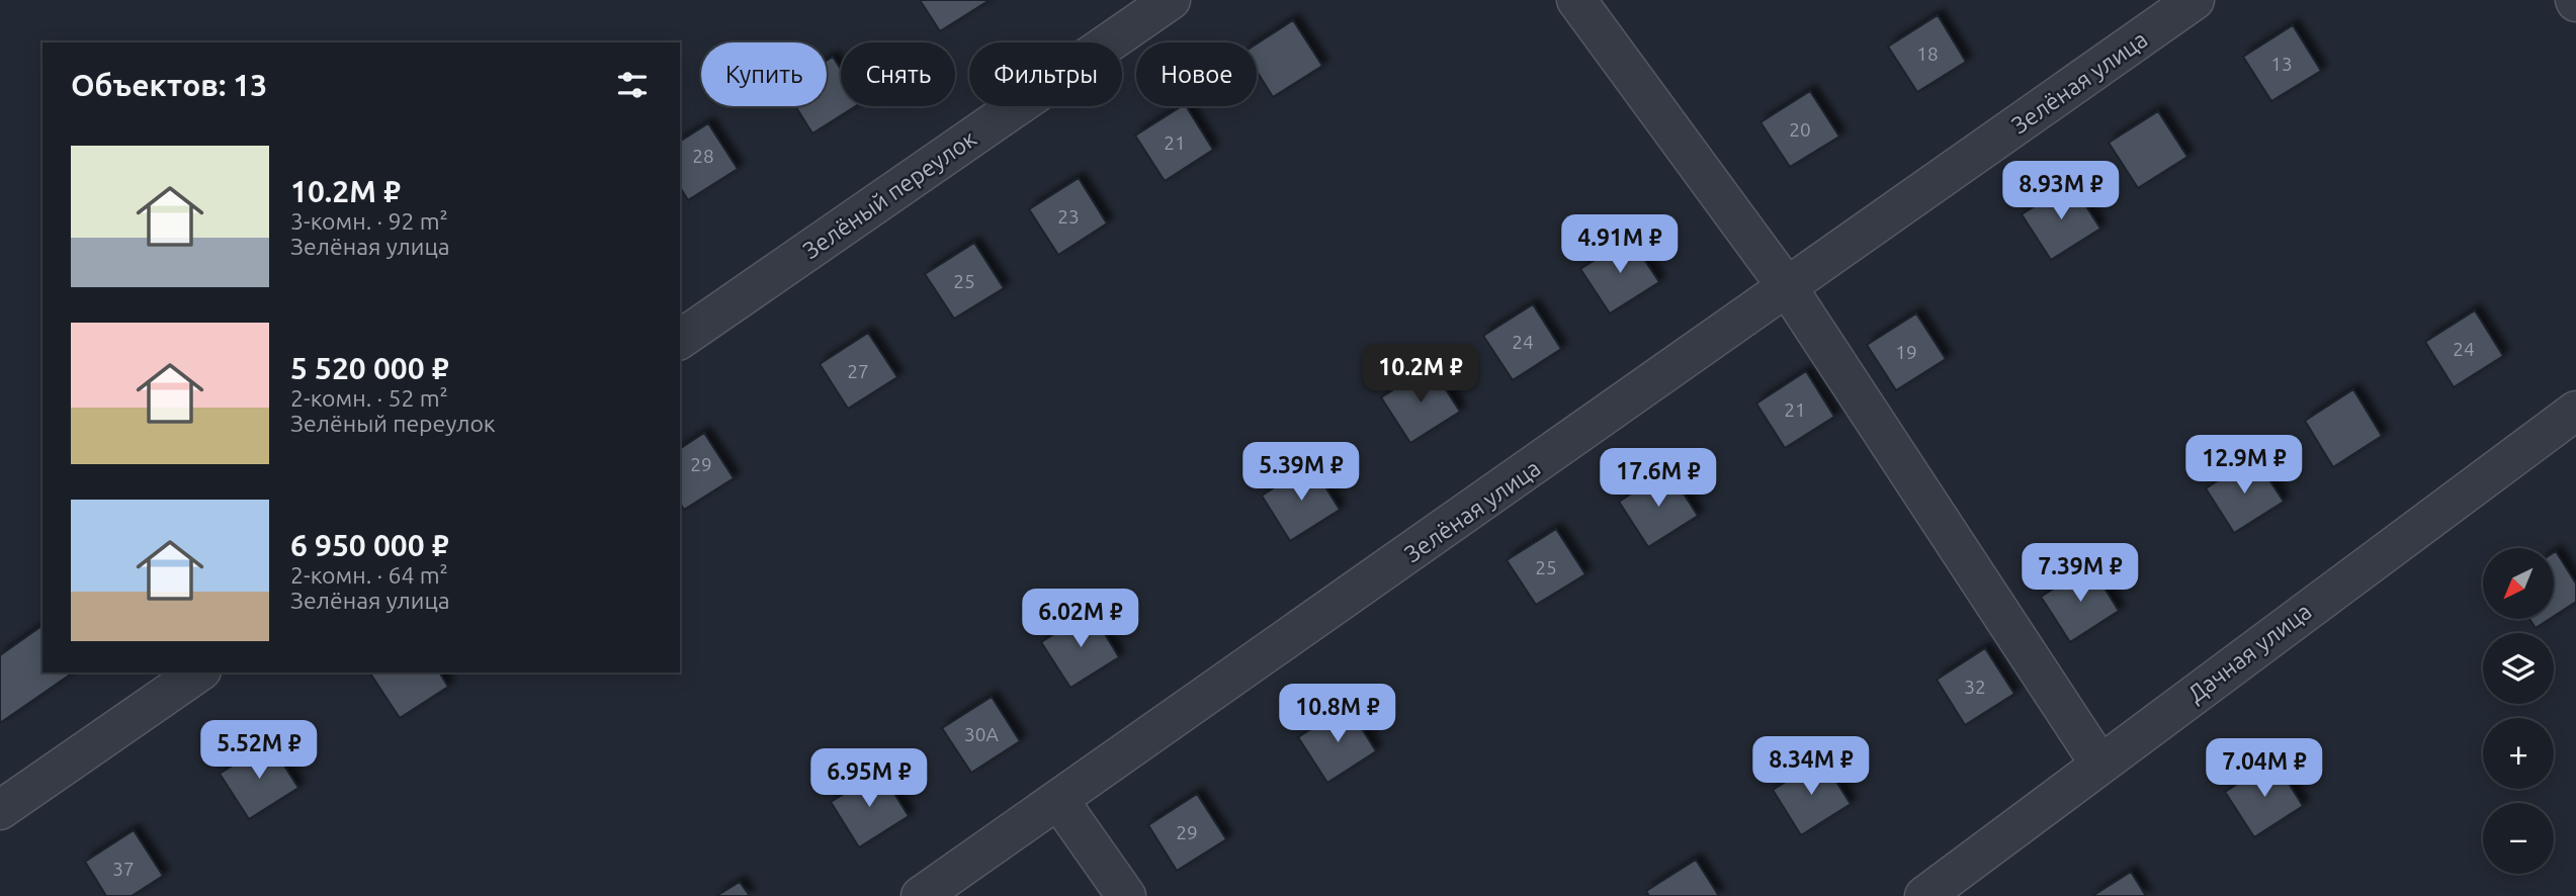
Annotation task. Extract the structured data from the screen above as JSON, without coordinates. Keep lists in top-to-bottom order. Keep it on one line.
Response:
{"streets":{"street":["Зелёная улица","Зелёный переулок","Дачная улица"]},"house_numbers":["18","13","20","21","28","23","25","24","24","19","27","21","29","25","32","30А","29","37"],"north":"bottom left","page":{"chip":["Купить","Снять","Фильтры","Новое"],"heading":"Объектов: 13","list":[{"name":"10.2M ₽","note":"3-комн. · 92 m² · Зелёная улица"},{"name":"5 520 000 ₽","note":"2-комн. · 52 m² · Зелёный переулок"},{"name":"6 950 000 ₽","note":"2-комн. · 64 m² · Зелёная улица"}],"price":["8.93M ₽","4.91M ₽","10.2M ₽","12.9M ₽","5.39M ₽","17.6M ₽","7.39M ₽","6.02M ₽","10.8M ₽","5.52M ₽","8.34M ₽","7.04M ₽","6.95M ₽"],"map_buttons":["+","−"]}}
